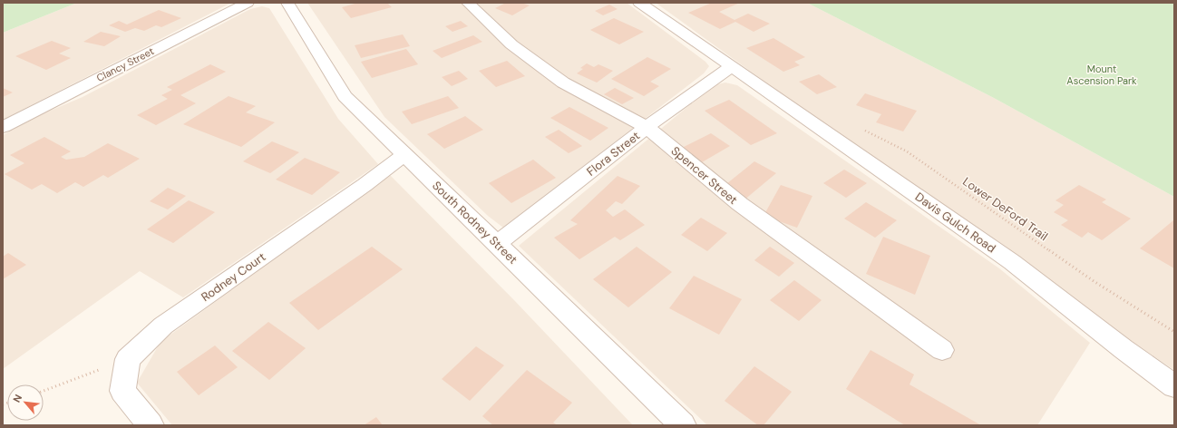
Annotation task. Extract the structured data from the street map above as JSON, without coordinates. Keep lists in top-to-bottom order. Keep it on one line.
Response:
{"streets":{"street":["Clancy Street","Flora Street","Spencer Street","South Rodney Street","Davis Gulch Road","Rodney Court"],"path":["Lower DeFord Trail"]},"crossings":[["Flora Street","Spencer Street"],["Flora Street","South Rodney Street"],["Flora Street","Davis Gulch Road"],["South Rodney Street","Rodney Court"]],"parks":["Mount Ascension Park"],"north":"top left"}
